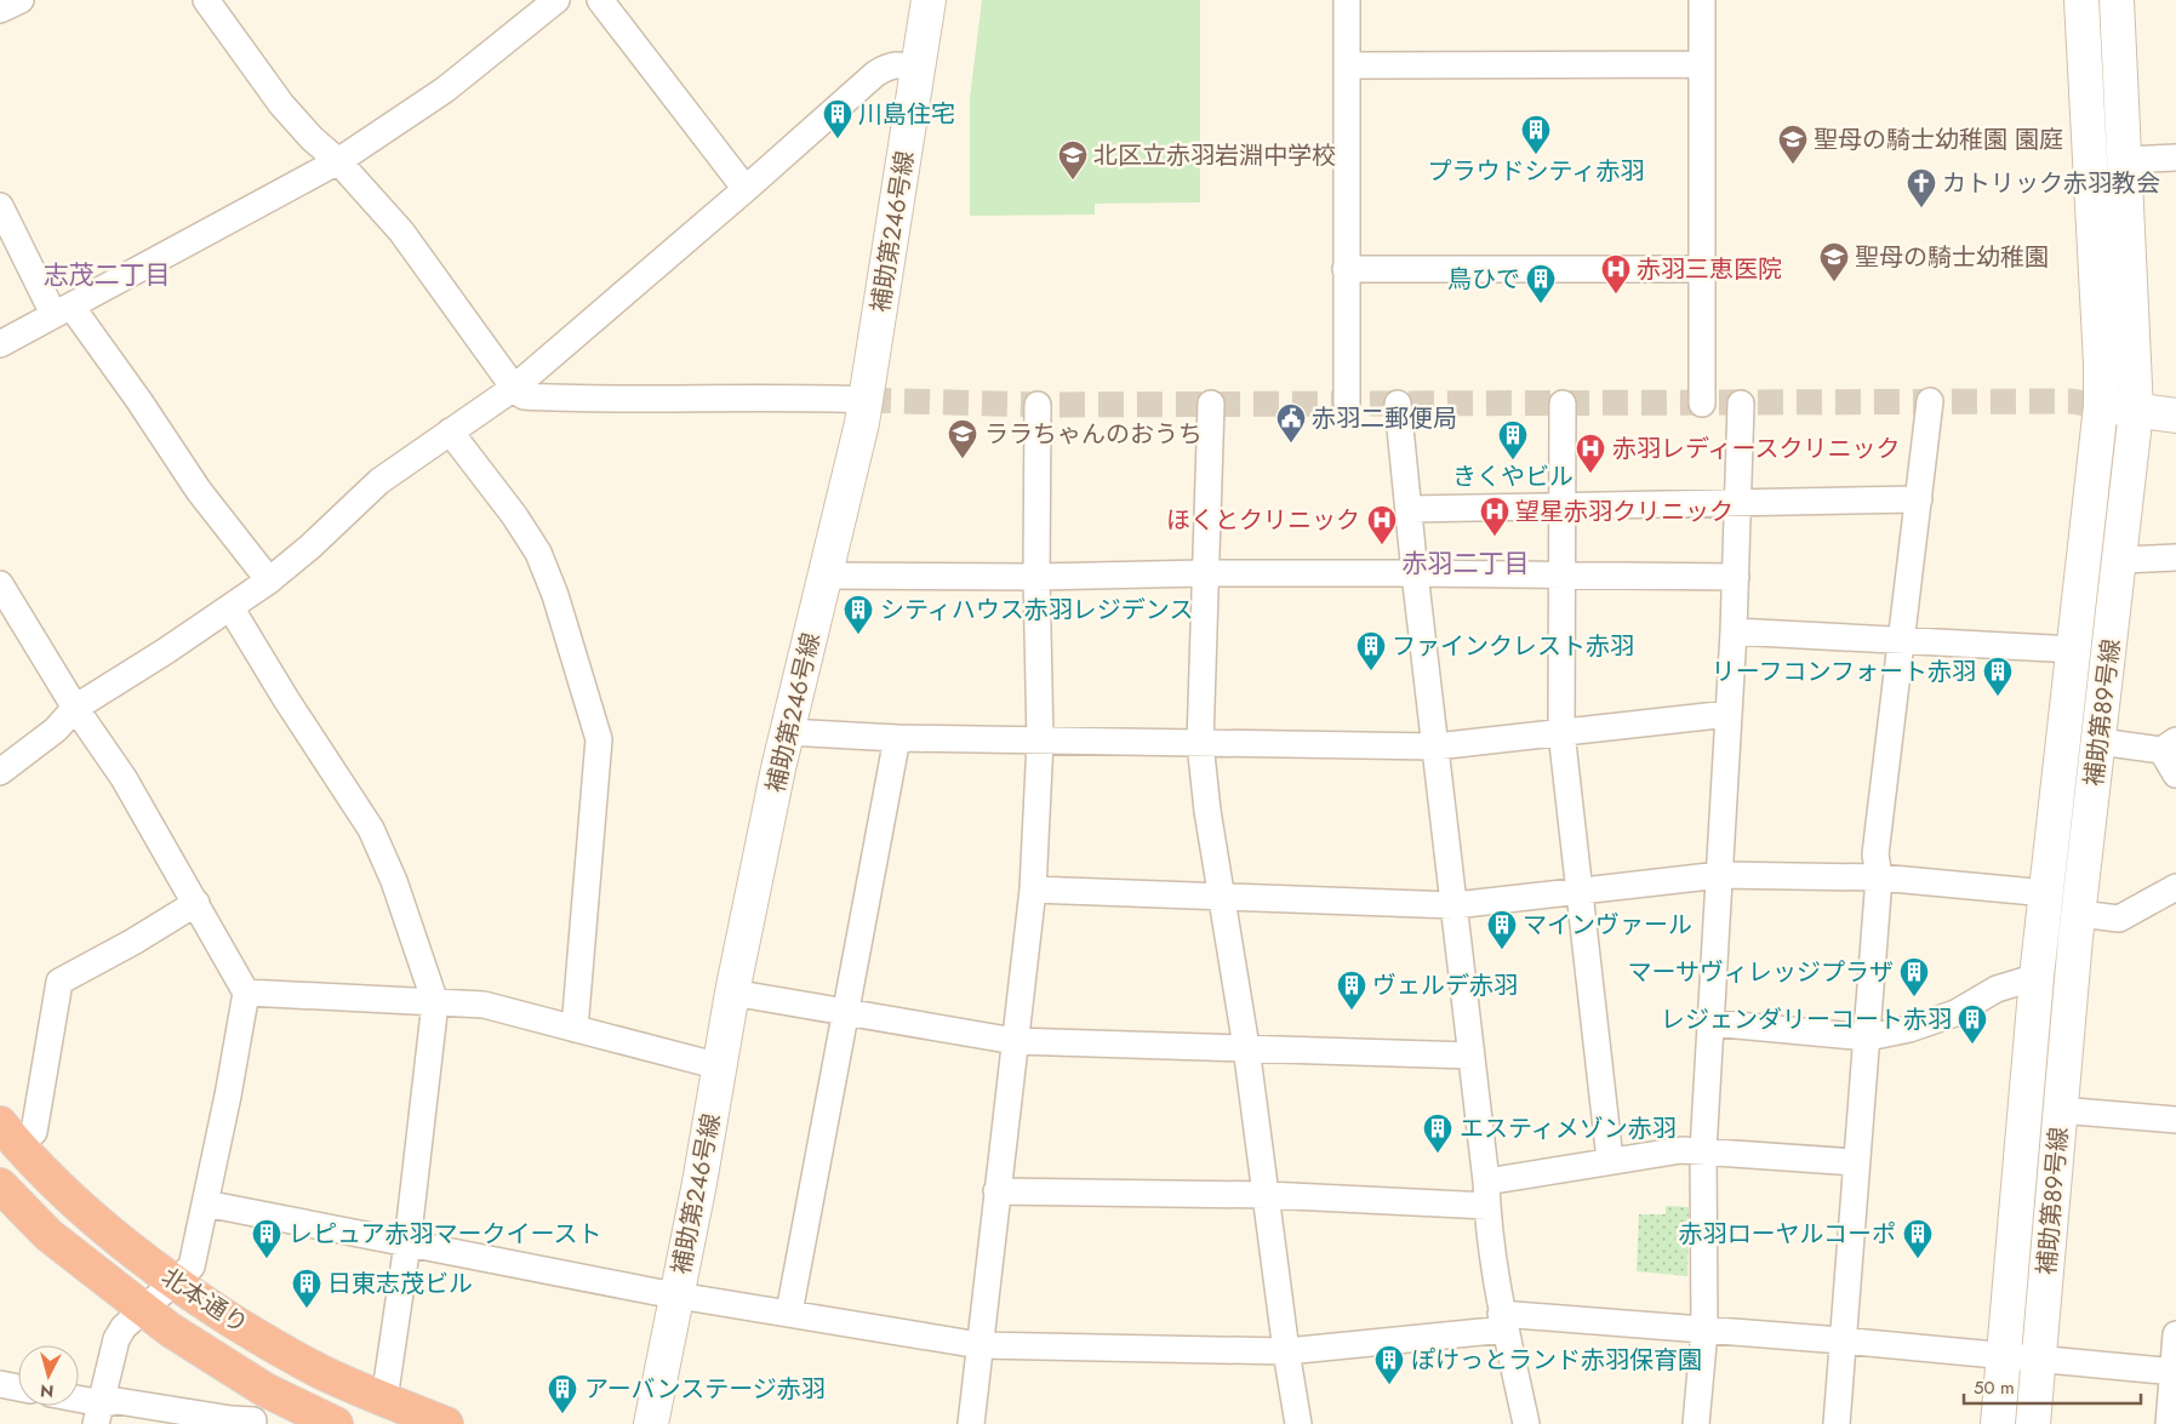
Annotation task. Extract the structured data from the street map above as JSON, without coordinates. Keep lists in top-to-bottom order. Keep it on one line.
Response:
{"streets":{"highway":["北本通り"],"street":["補助第246号線","補助第89号線"]},"districts":["志茂二丁目","赤羽二丁目"],"places":{"building":["川島住宅","プラウドシティ赤羽","鳥ひで","きくやビル","シティハウス赤羽レジデンス","ファインクレスト赤羽","リーフコンフォート赤羽","マインヴァール","マーサヴィレッジプラザ","ヴェルデ赤羽","レジェンダリーコート赤羽","エスティメゾン赤羽","レピュア赤羽マークイースト","赤羽ローヤルコーポ","日東志茂ビル","ぽけっとランド赤羽保育園","アーバンステージ赤羽"],"school or university":["聖母の騎士幼稚園 園庭","北区立赤羽岩淵中学校","聖母の騎士幼稚園","ララちゃんのおうち"],"church":["カトリック赤羽教会"],"hospital":["赤羽三恵医院","赤羽レディースクリニック","望星赤羽クリニック","ほくとクリニック"],"public building":["赤羽二郵便局"]},"scale_bar":"50 m","north":"bottom"}
